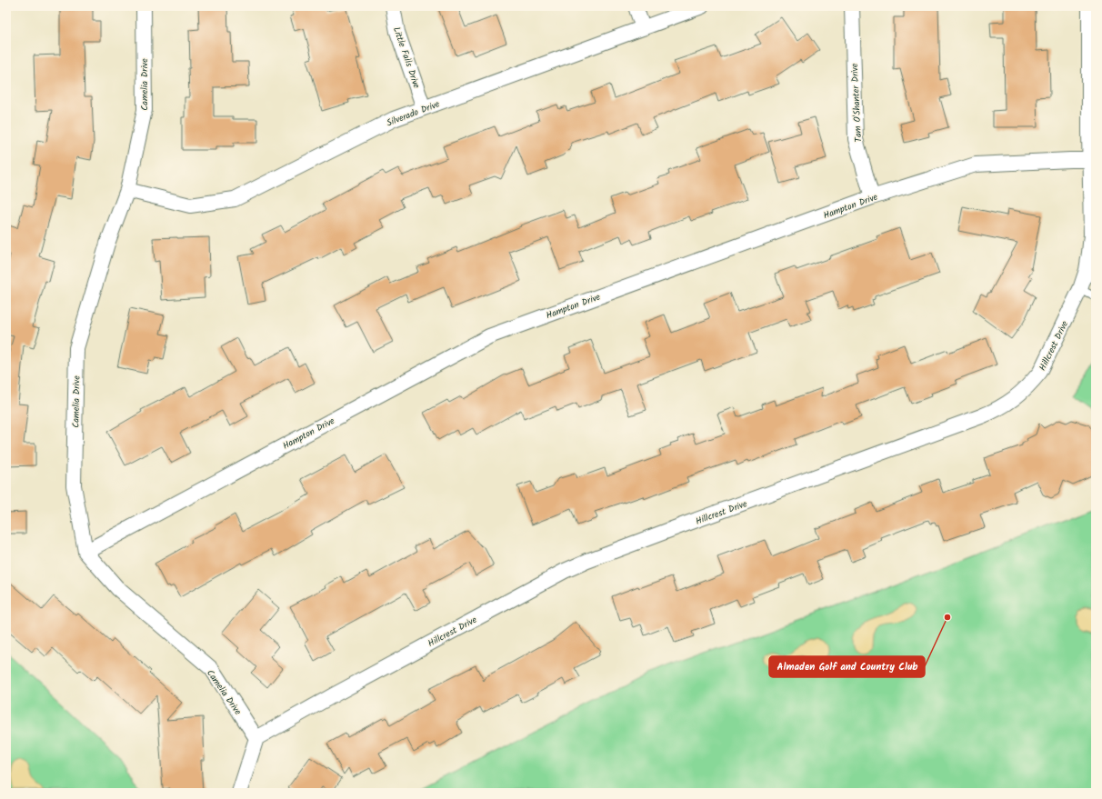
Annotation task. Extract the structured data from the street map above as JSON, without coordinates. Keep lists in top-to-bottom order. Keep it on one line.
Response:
{"streets":{"street":["Little Falls Drive","Camelia Drive","Tam O'Shanter Drive","Silverado Drive","Hampton Drive","Hillcrest Drive"]},"crossings":[["Little Falls Drive","Silverado Drive"],["Camelia Drive","Silverado Drive"],["Camelia Drive","Hampton Drive"],["Camelia Drive","Hillcrest Drive"],["Tam O'Shanter Drive","Hampton Drive"],["Hampton Drive","Hillcrest Drive"]],"places":["Almaden Golf and Country Club"]}
